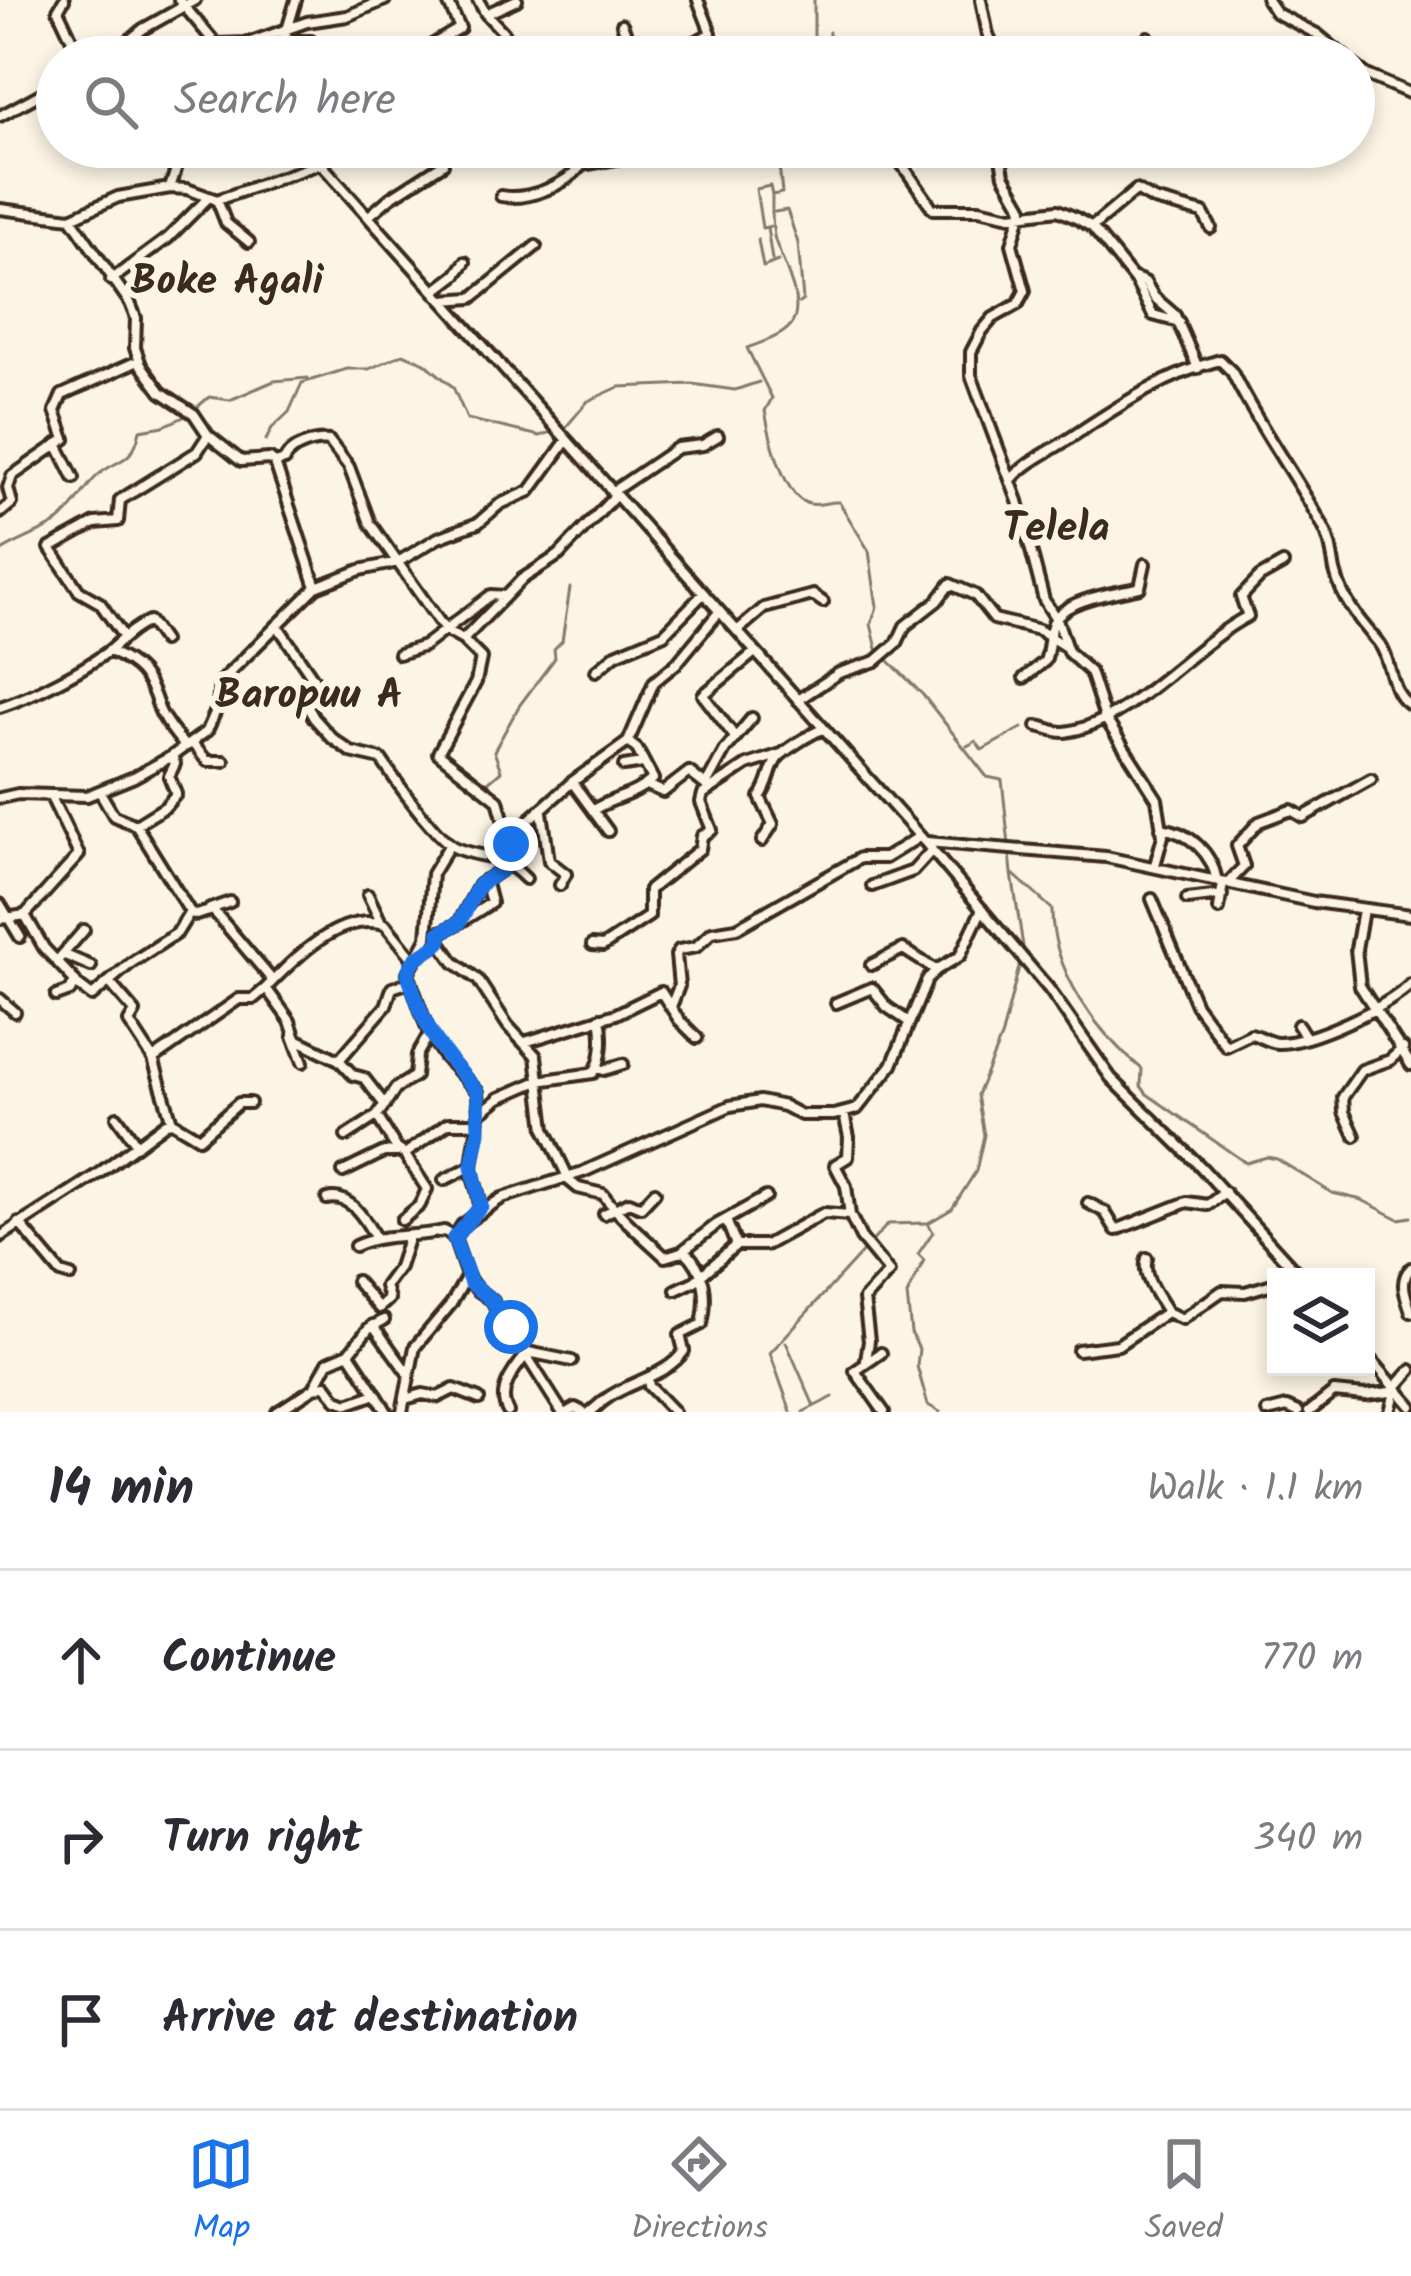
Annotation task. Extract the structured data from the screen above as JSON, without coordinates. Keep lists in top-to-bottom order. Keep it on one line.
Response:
{"districts":["Boke Agali","Telela","Baropuu A"],"page":{"search":"Search here","heading":["14 min","Walk · 1.1 km"],"list":[["Continue","770 m"],["Turn right","340 m"],"Arrive at destination"],"nav":["Map","Directions","Saved"]}}
